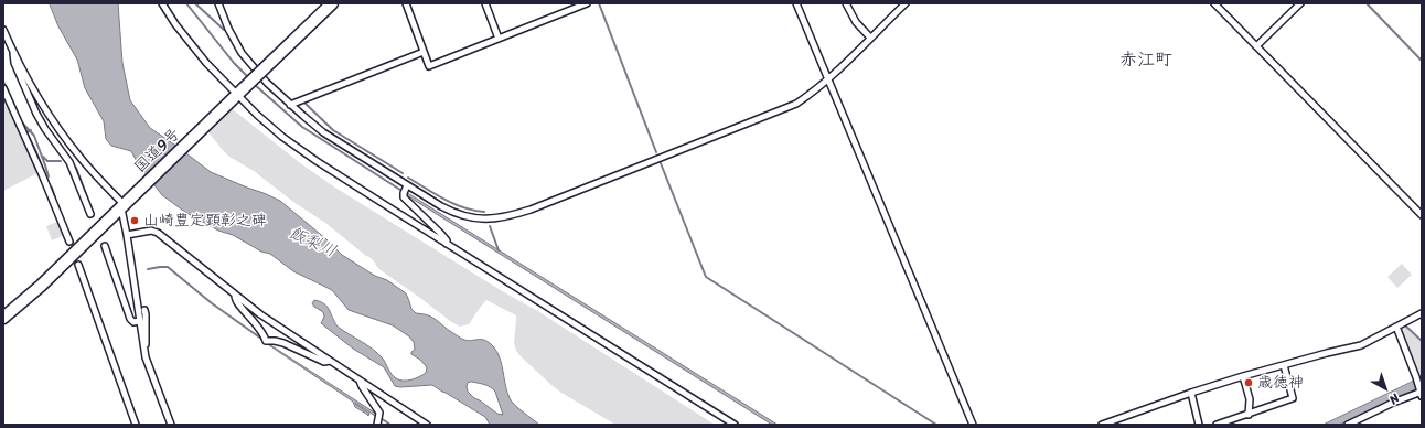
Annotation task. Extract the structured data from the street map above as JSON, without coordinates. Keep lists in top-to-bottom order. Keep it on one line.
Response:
{"streets":{"highway":["国道9号"]},"districts":["赤江町"],"water":["飯梨川"],"places":["山崎豊定顕彰之碑","歳徳神"],"north":"bottom right"}
